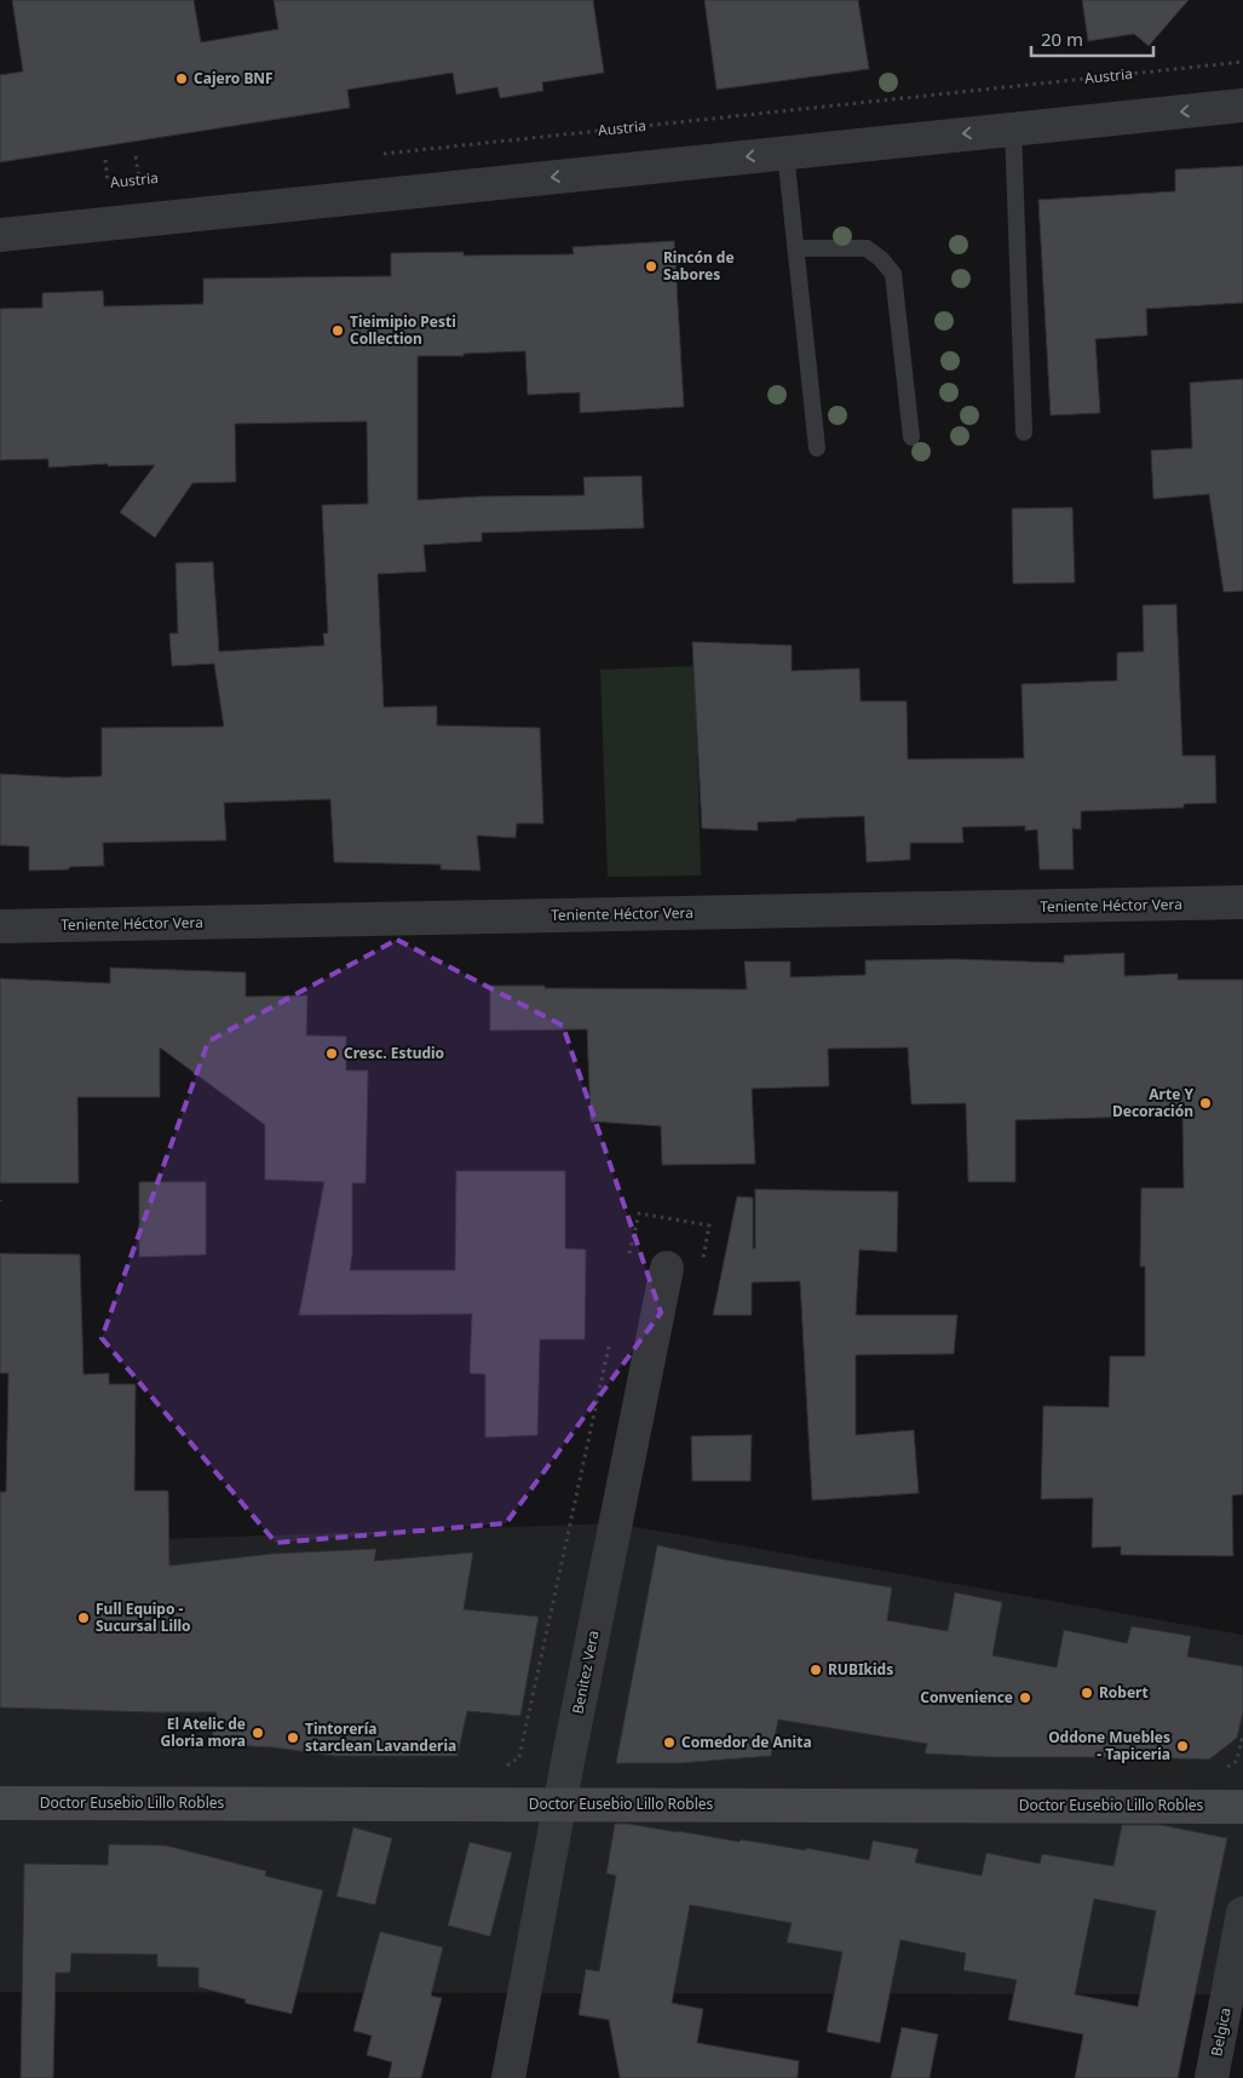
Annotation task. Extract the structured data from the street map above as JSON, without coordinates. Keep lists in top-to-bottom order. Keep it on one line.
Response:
{"streets":{"main road":["Doctor Eusebio Lillo Robles"],"street":["Teniente Héctor Vera","Benitez Vera","Belgica"],"path":["Austria"]},"crossings":[["Benitez Vera","Doctor Eusebio Lillo Robles"]],"places":["Cajero BNF","Rincón de Sabores","Tieimipio Pesti Collection","Cresc. Estudio","Arte Y Decoración","Full Equipo - Sucursal Lillo","RUBIkids","Robert","Convenience","El Atelic de Gloria mora","Tintorería starclean Lavanderia","Comedor de Anita","Oddone Muebles - Tapiceria"],"scale_bar":"20 m"}
